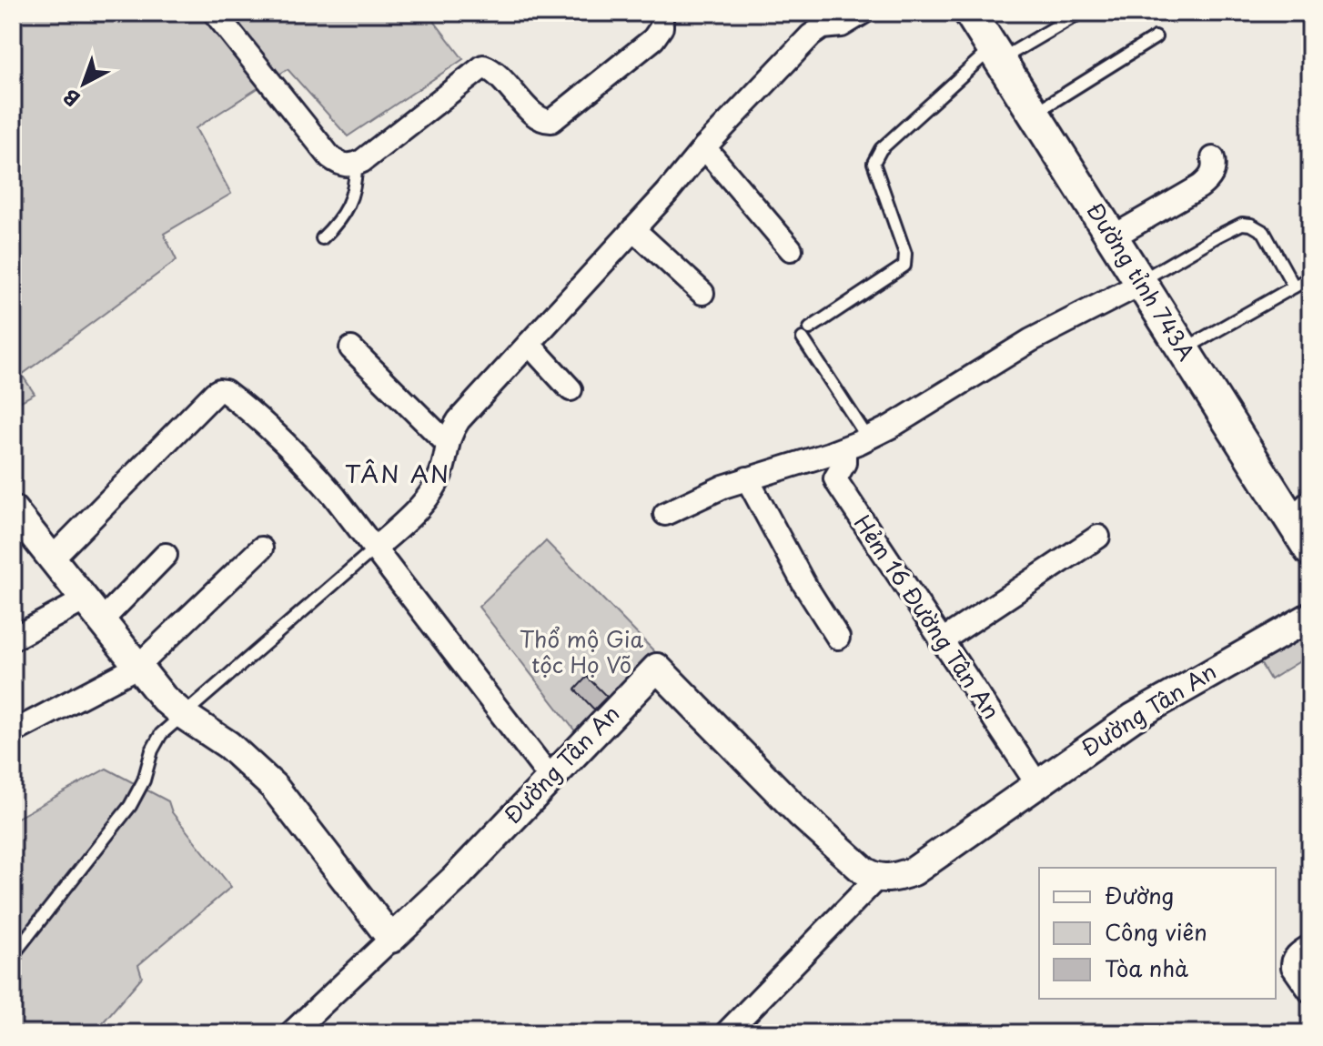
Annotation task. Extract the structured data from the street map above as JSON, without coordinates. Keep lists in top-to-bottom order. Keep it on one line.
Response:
{"streets":{"main road":["Đường tỉnh 743A"],"street":["Hẻm 16 Đường Tân An","Đường Tân An"]},"crossings":[["Hẻm 16 Đường Tân An","Đường Tân An"]],"districts":["TÂN AN"],"parks":["Thổ mộ Gia tộc Họ Võ"],"legend":["Đường","Công viên","Tòa nhà"],"north":"bottom left"}
